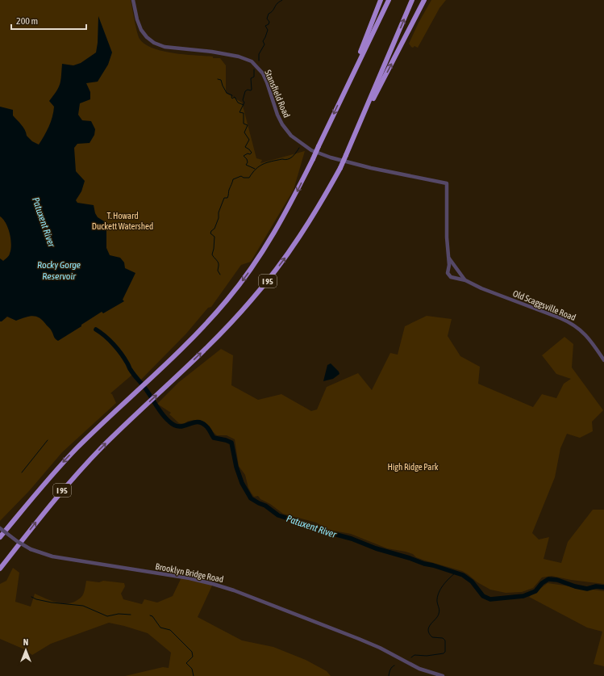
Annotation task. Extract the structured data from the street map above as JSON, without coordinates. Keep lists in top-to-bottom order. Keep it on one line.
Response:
{"streets":{"highway":["I 95"],"street":["Stansfield Road","Old Scaggsville Road","Brooklyn Bridge Road"]},"crossings":[["Stansfield Road","Old Scaggsville Road"]],"water":["Patuxent River","Rocky Gorge Reservoir"],"parks":["T. Howard Duckett Watershed","High Ridge Park"],"scale_bar":"200 m","north":"top"}
